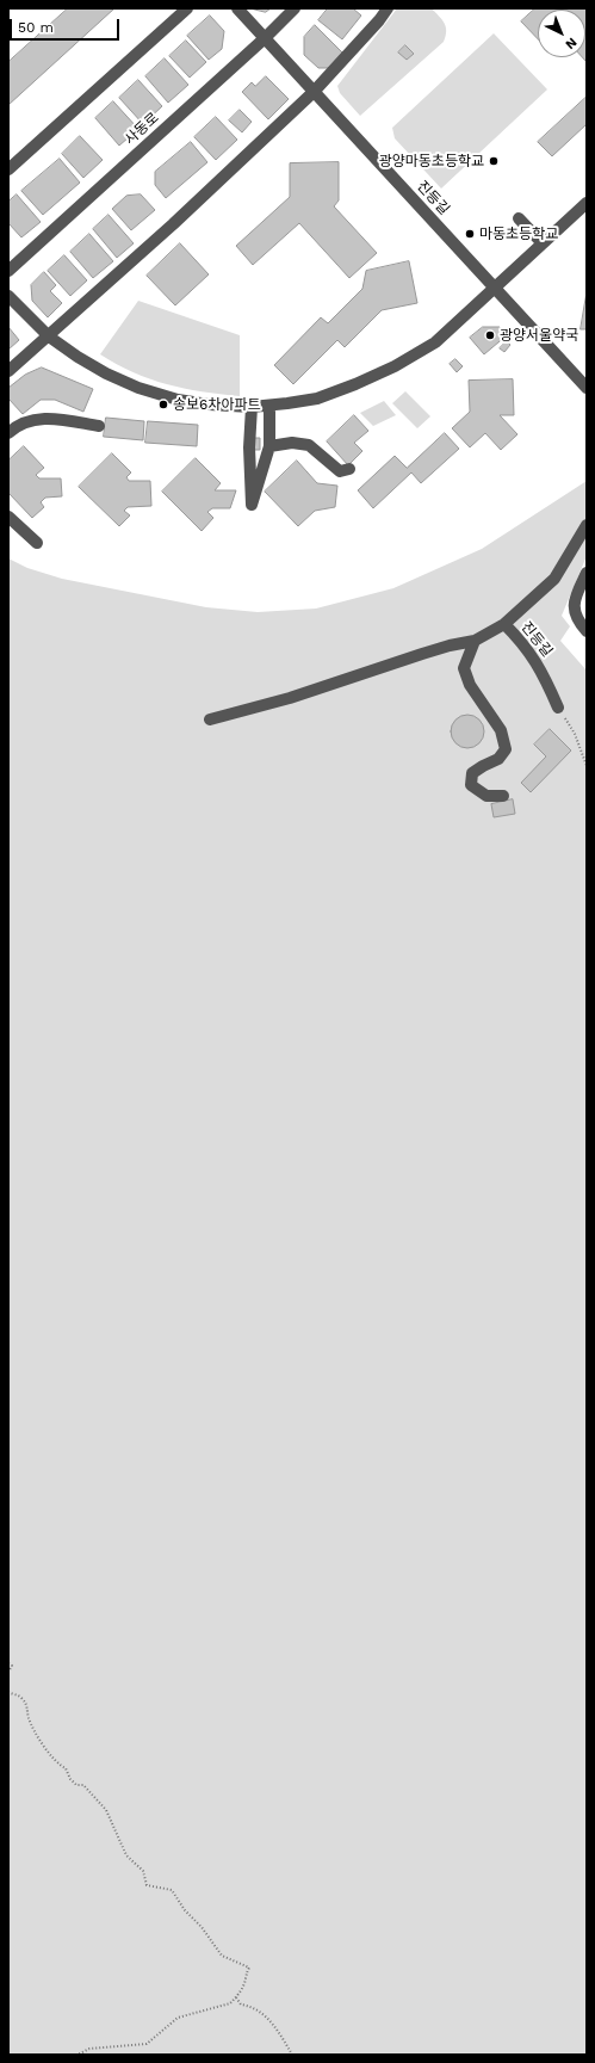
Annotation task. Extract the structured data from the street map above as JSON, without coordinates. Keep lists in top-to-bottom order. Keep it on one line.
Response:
{"streets":{"street":["사동로","진등길"]},"crossings":[["사동로","진등길"]],"places":["광양마동초등학교","마동초등학교","광양서울약국","송보6차아파트"],"scale_bar":"50 m","north":"bottom right"}
